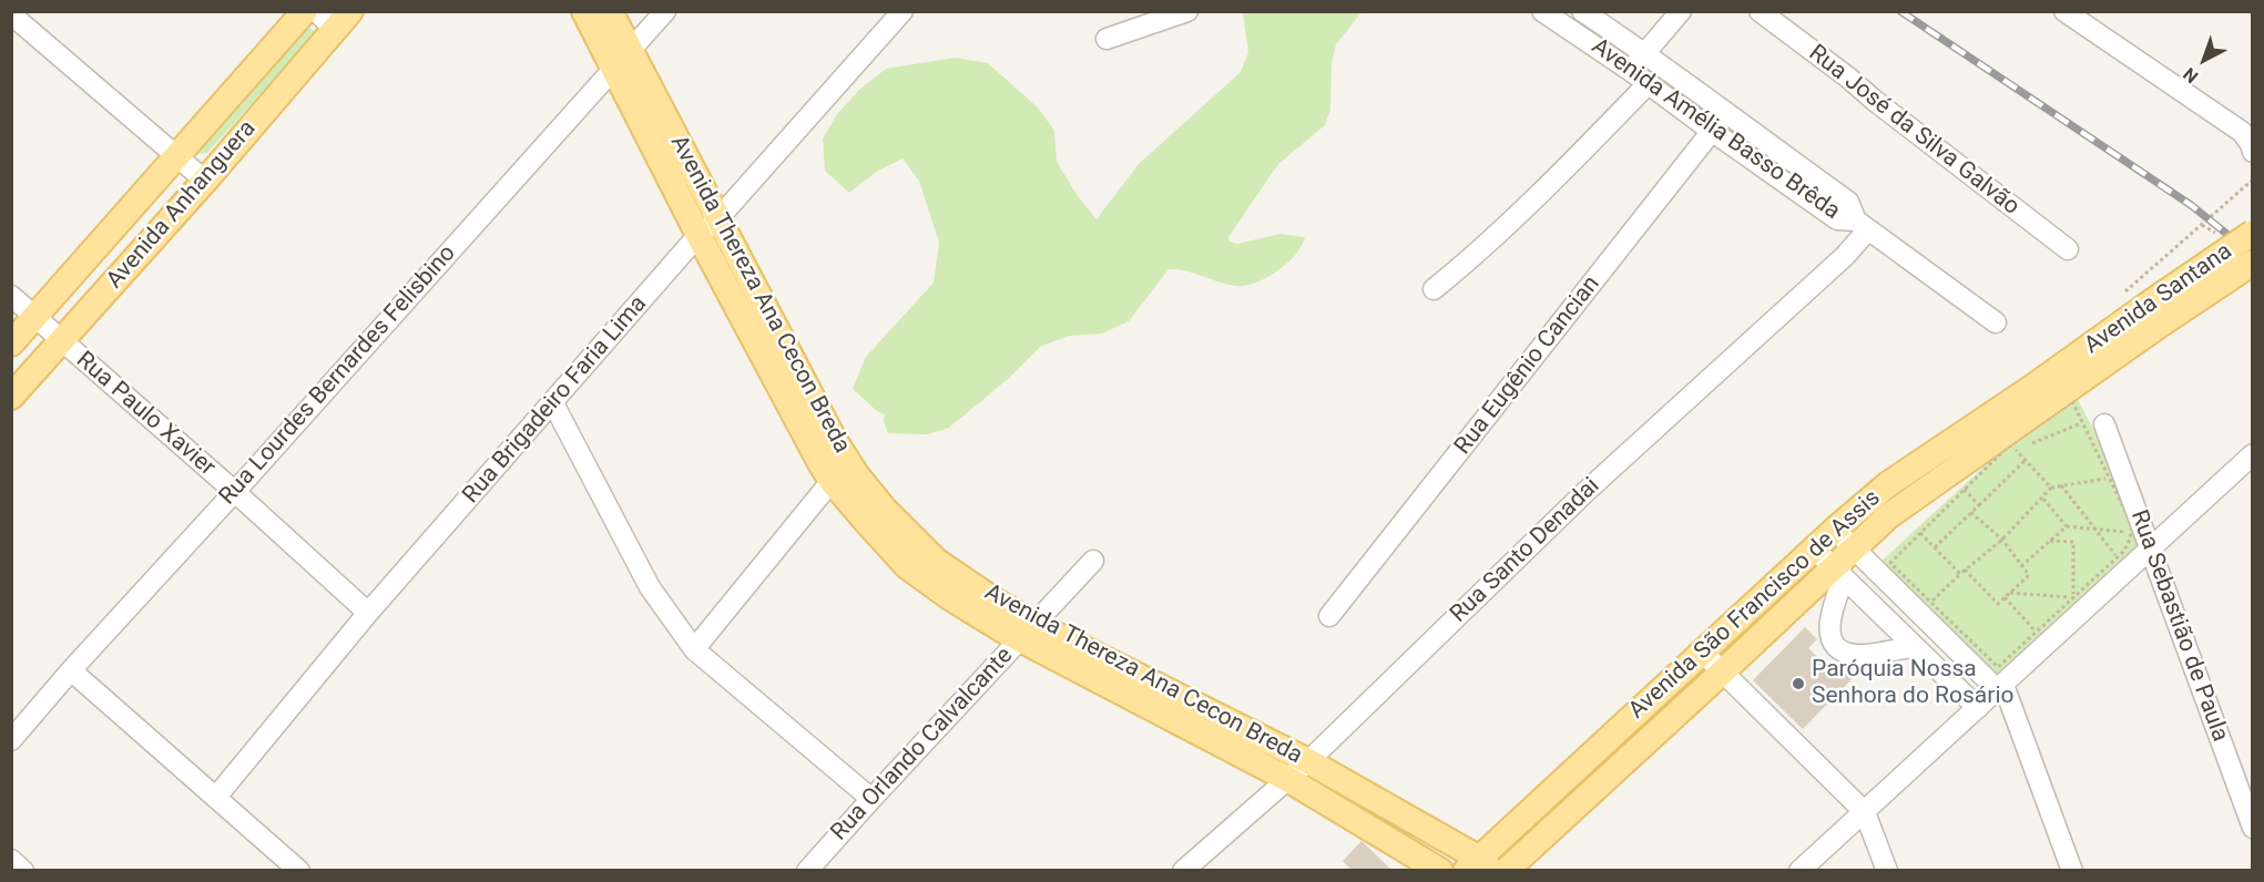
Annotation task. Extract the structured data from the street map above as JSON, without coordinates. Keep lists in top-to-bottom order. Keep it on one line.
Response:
{"streets":{"main road":["Avenida Anhanguera","Avenida Thereza Ana Cecon Breda","Avenida Santana","Avenida São Francisco de Assis"],"street":["Avenida Amélia Basso Brêda","Rua José da Silva Galvão","Rua Eugênio Cancian","Rua Lourdes Bernardes Felisbino","Rua Brigadeiro Faria Lima","Rua Paulo Xavier","Rua Santo Denadai","Rua Sebastião de Paula","Rua Orlando Calvalcante"]},"crossings":[["Avenida Amélia Basso Brêda","Rua Eugênio Cancian"],["Avenida Amélia Basso Brêda","Rua Santo Denadai"],["Avenida Anhanguera","Rua Paulo Xavier"],["Avenida Thereza Ana Cecon Breda","Rua Lourdes Bernardes Felisbino"],["Avenida Thereza Ana Cecon Breda","Rua Brigadeiro Faria Lima"],["Avenida Thereza Ana Cecon Breda","Rua Santo Denadai"],["Avenida Thereza Ana Cecon Breda","Avenida São Francisco de Assis"],["Avenida Thereza Ana Cecon Breda","Rua Orlando Calvalcante"],["Avenida Santana","Avenida São Francisco de Assis"],["Rua Lourdes Bernardes Felisbino","Rua Paulo Xavier"],["Rua Brigadeiro Faria Lima","Rua Paulo Xavier"]],"places":["Paróquia Nossa Senhora do Rosário"],"north":"bottom left"}
